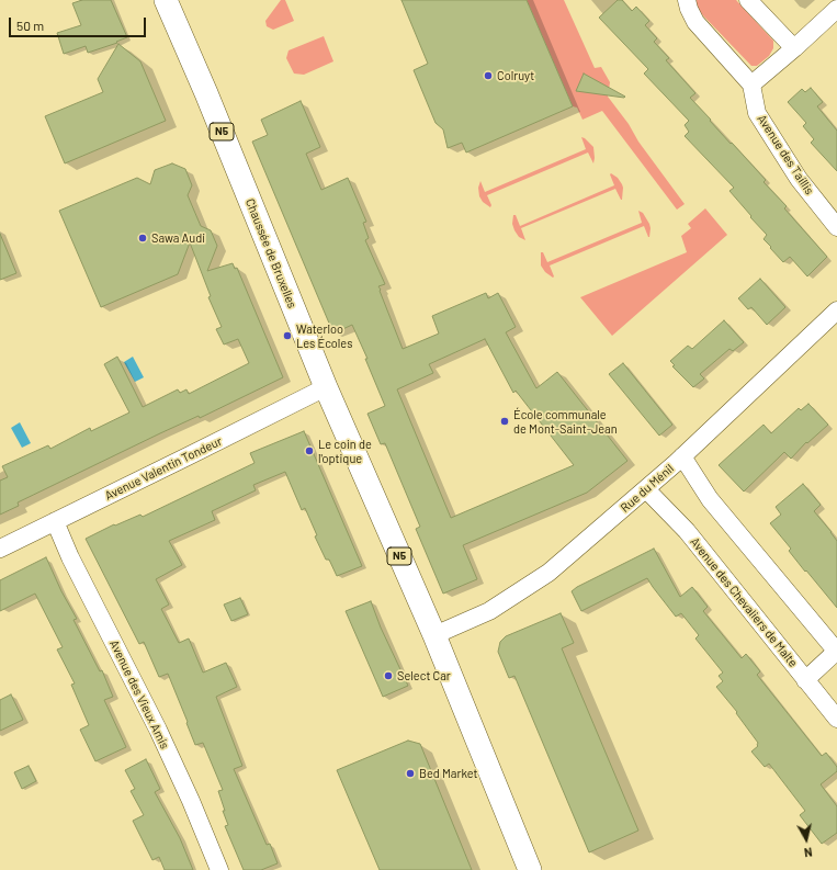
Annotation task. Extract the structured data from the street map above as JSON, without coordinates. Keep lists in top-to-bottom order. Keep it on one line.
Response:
{"streets":{"main road":["N5","Chaussée de Bruxelles"],"street":["Avenue des Taillis","Avenue Valentin Tondeur","Rue du Ménil","Avenue des Chevaliers de Malte","Avenue des Vieux Amis"]},"crossings":[["Chaussée de Bruxelles","Avenue Valentin Tondeur"],["Chaussée de Bruxelles","Rue du Ménil"],["Avenue Valentin Tondeur","Avenue des Vieux Amis"],["Rue du Ménil","Avenue des Chevaliers de Malte"]],"places":["Colruyt","Sawa Audi","Waterloo Les Écoles","École communale de Mont-Saint-Jean","Le coin de l'optique","Select Car","Bed Market"],"scale_bar":"50 m","north":"bottom"}
